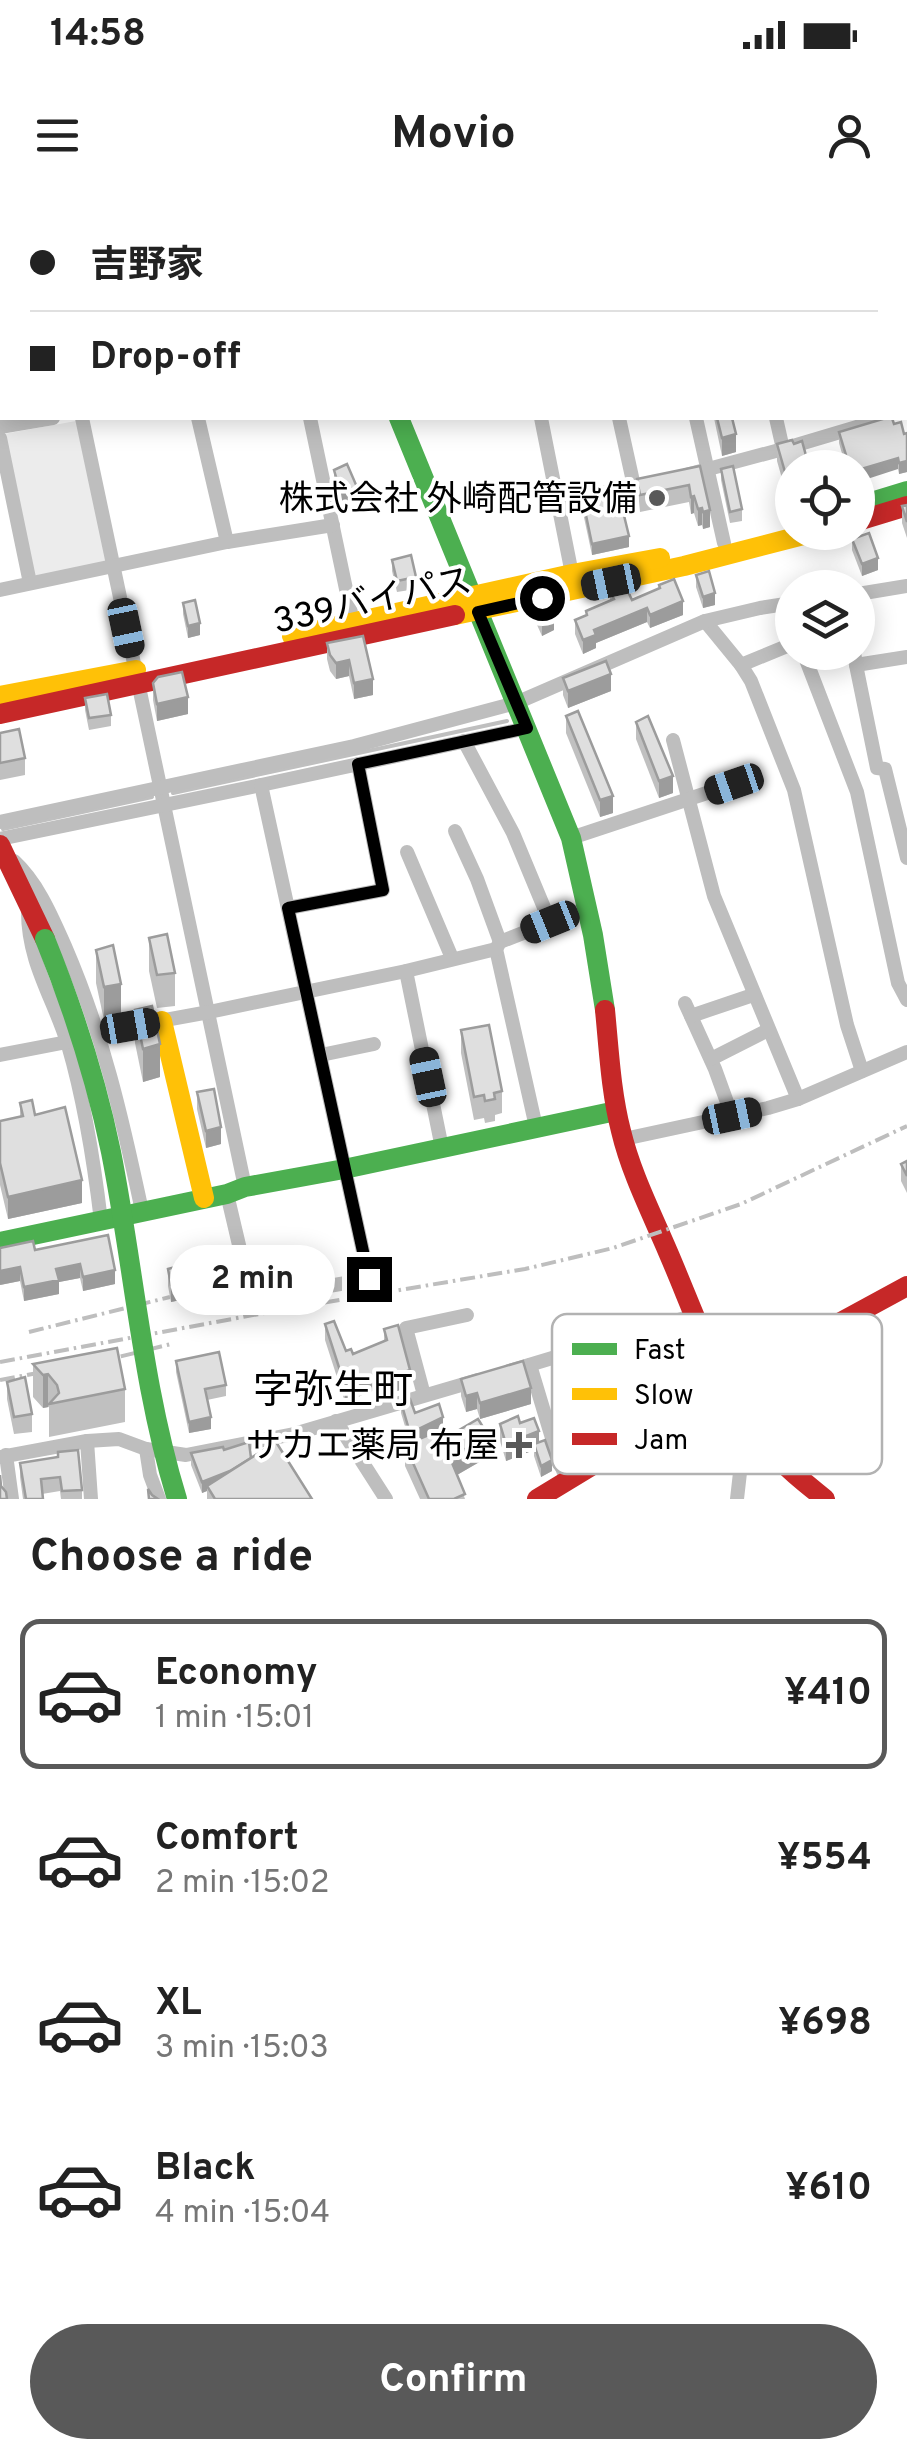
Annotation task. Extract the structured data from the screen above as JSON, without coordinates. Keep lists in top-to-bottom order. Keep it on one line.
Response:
{"streets":{"main road":["339バイパス"]},"districts":["字弥生町"],"places":{"other":["株式会社 外崎配管設備"],"health":["サカエ薬局 布屋"]},"legend":["Fast","Slow","Jam"],"page":{"status":"14:58","header":"Movio","banner":["吉野家","Drop-off"],"bubble":"2 min","heading":"Choose a ride","list":[{"name":"Economy","note":"1 min · 15:01","value":"¥410"},{"name":"Comfort","note":"2 min · 15:02","value":"¥554"},{"name":"XL","note":"3 min · 15:03","value":"¥698"},{"name":"Black","note":"4 min · 15:04","value":"¥610"}],"buttons":"Confirm"}}
